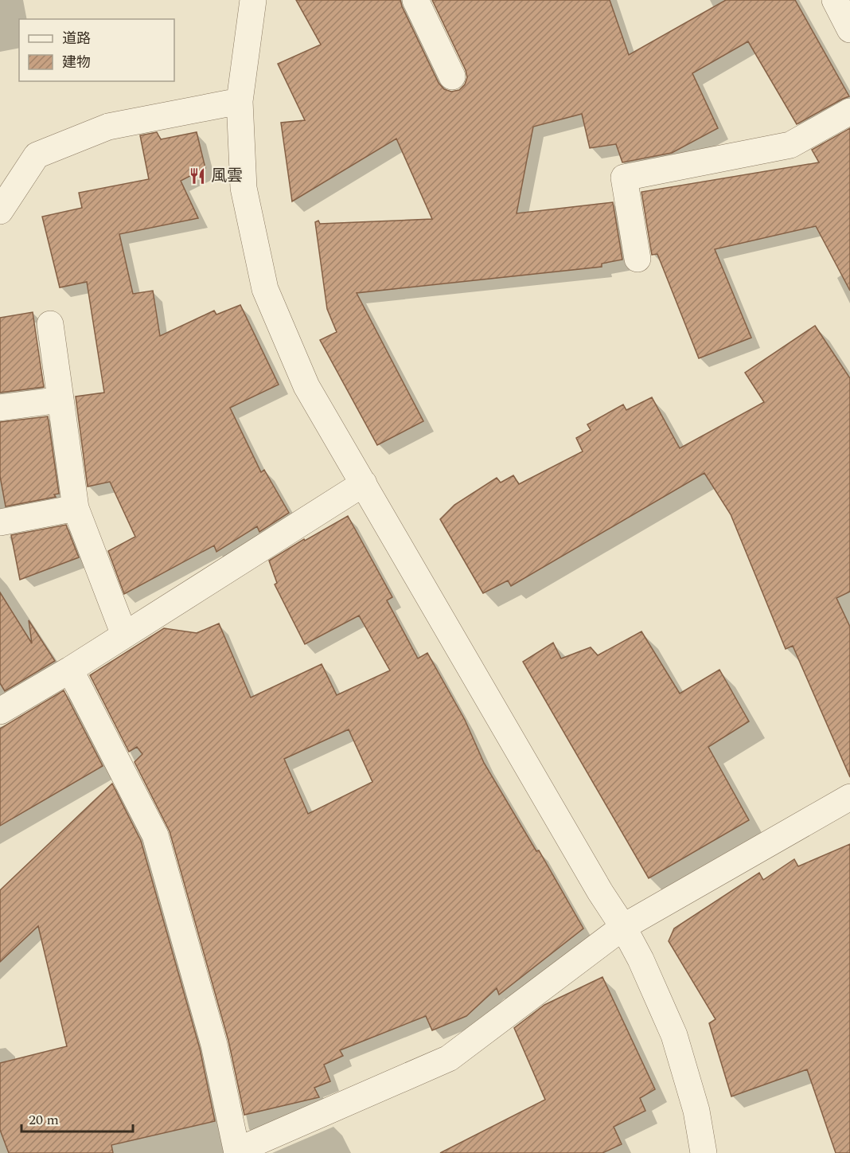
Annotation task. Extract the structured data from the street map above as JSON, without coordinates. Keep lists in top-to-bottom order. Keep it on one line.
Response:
{"places":{"restaurant":["風雲"]},"legend":["道路","建物"],"scale_bar":"20 m"}
